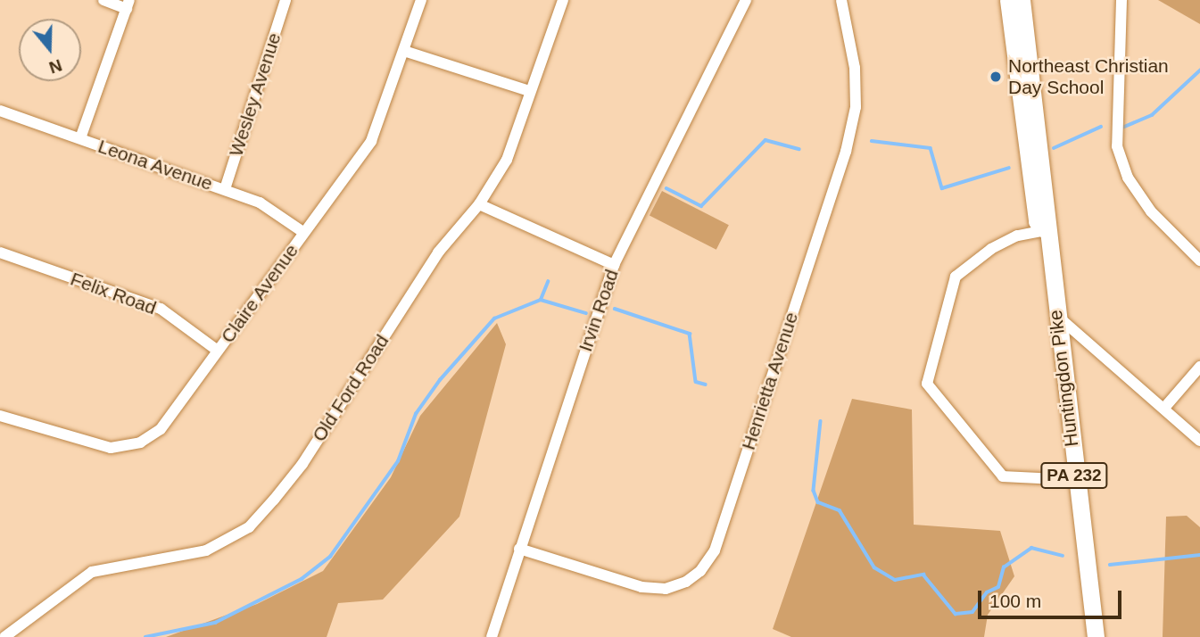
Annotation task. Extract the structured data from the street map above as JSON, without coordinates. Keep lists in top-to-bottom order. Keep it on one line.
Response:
{"streets":{"main road":["Huntingdon Pike","PA 232"],"street":["Wesley Avenue","Leona Avenue","Felix Road","Claire Avenue","Irvin Road","Henrietta Avenue","Old Ford Road"]},"crossings":[["Wesley Avenue","Leona Avenue"],["Leona Avenue","Claire Avenue"],["Felix Road","Claire Avenue"],["Irvin Road","Henrietta Avenue"]],"places":["Northeast Christian Day School"],"scale_bar":"100 m","north":"bottom"}
